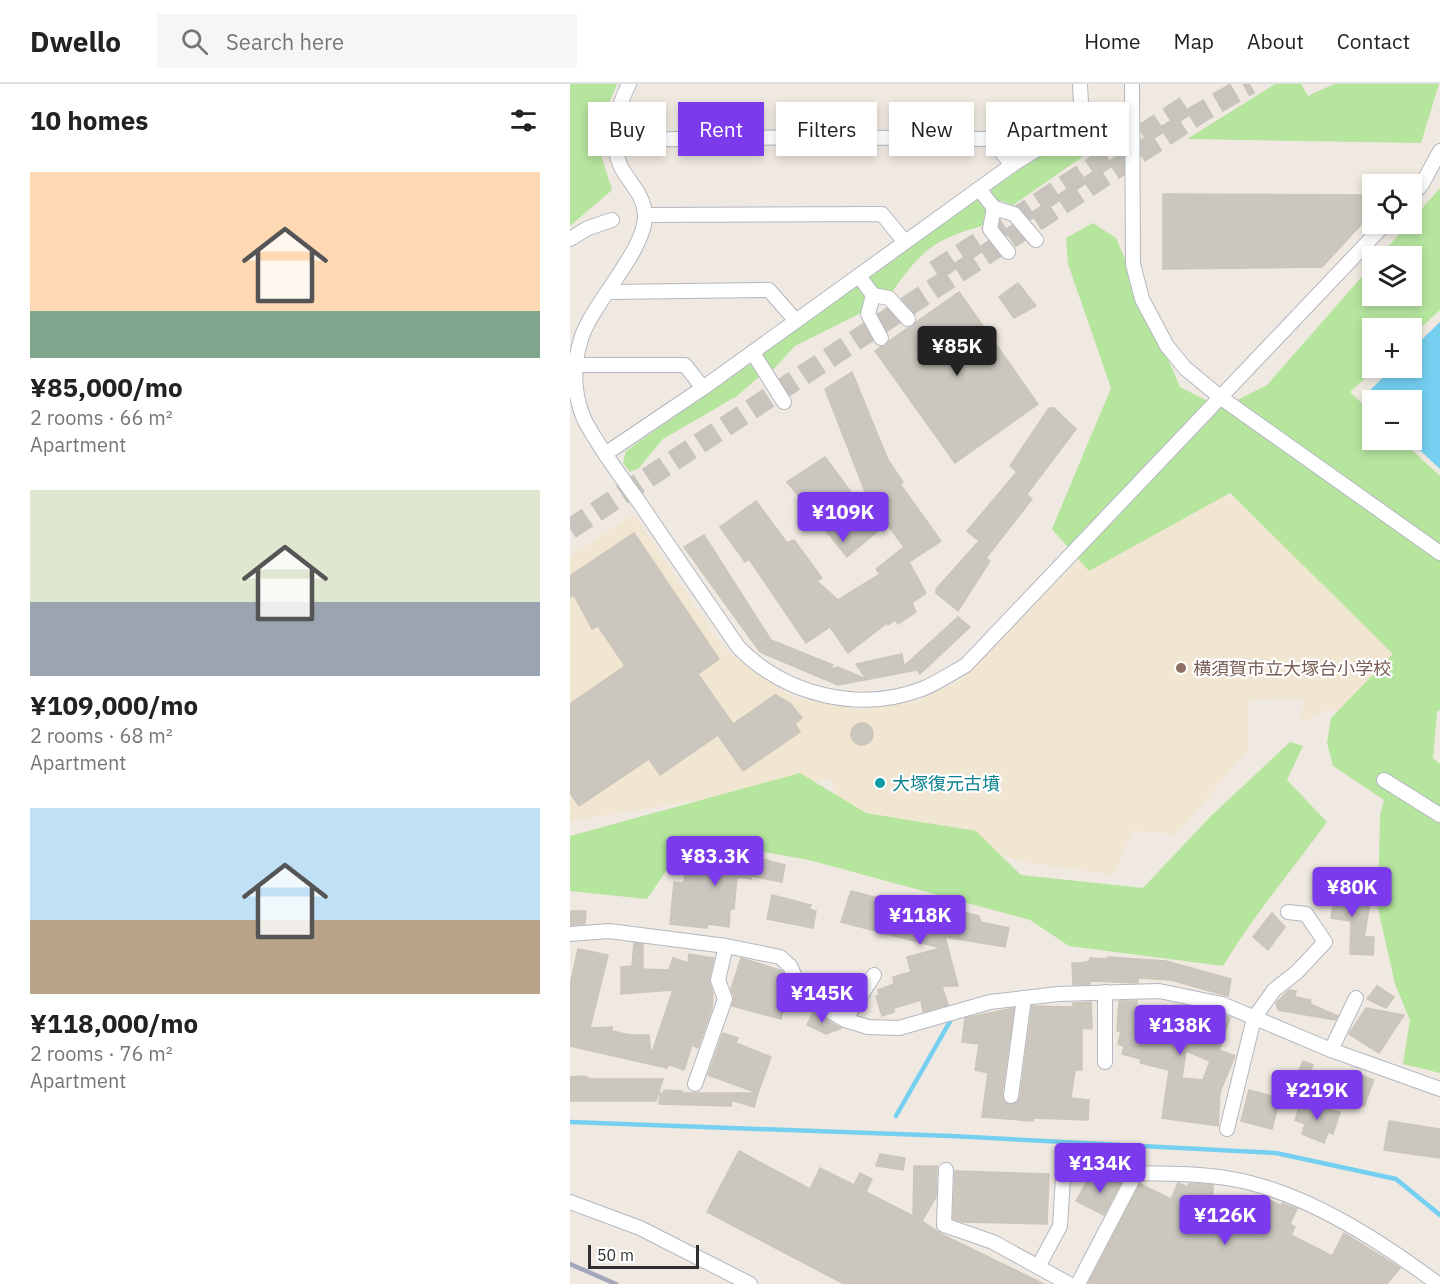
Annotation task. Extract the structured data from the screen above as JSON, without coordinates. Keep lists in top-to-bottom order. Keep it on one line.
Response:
{"places":["横須賀市立大塚台小学校","大塚復元古墳"],"scale_bar":"50 m","page":{"header":"Dwello","search":"Search here","nav":["Home","Map","About","Contact"],"heading":"10 homes","chip":["Buy","Rent","Filters","New","Apartment"],"list":[{"name":"¥85,000/mo","note":"2 rooms · 66 m² · Apartment"},{"name":"¥109,000/mo","note":"2 rooms · 68 m² · Apartment"},{"name":"¥118,000/mo","note":"2 rooms · 76 m² · Apartment"}],"map_buttons":["+","−"],"price":["¥85K","¥109K","¥83.3K","¥80K","¥118K","¥145K","¥138K","¥219K","¥134K","¥126K"],"scale":"50 m"}}
